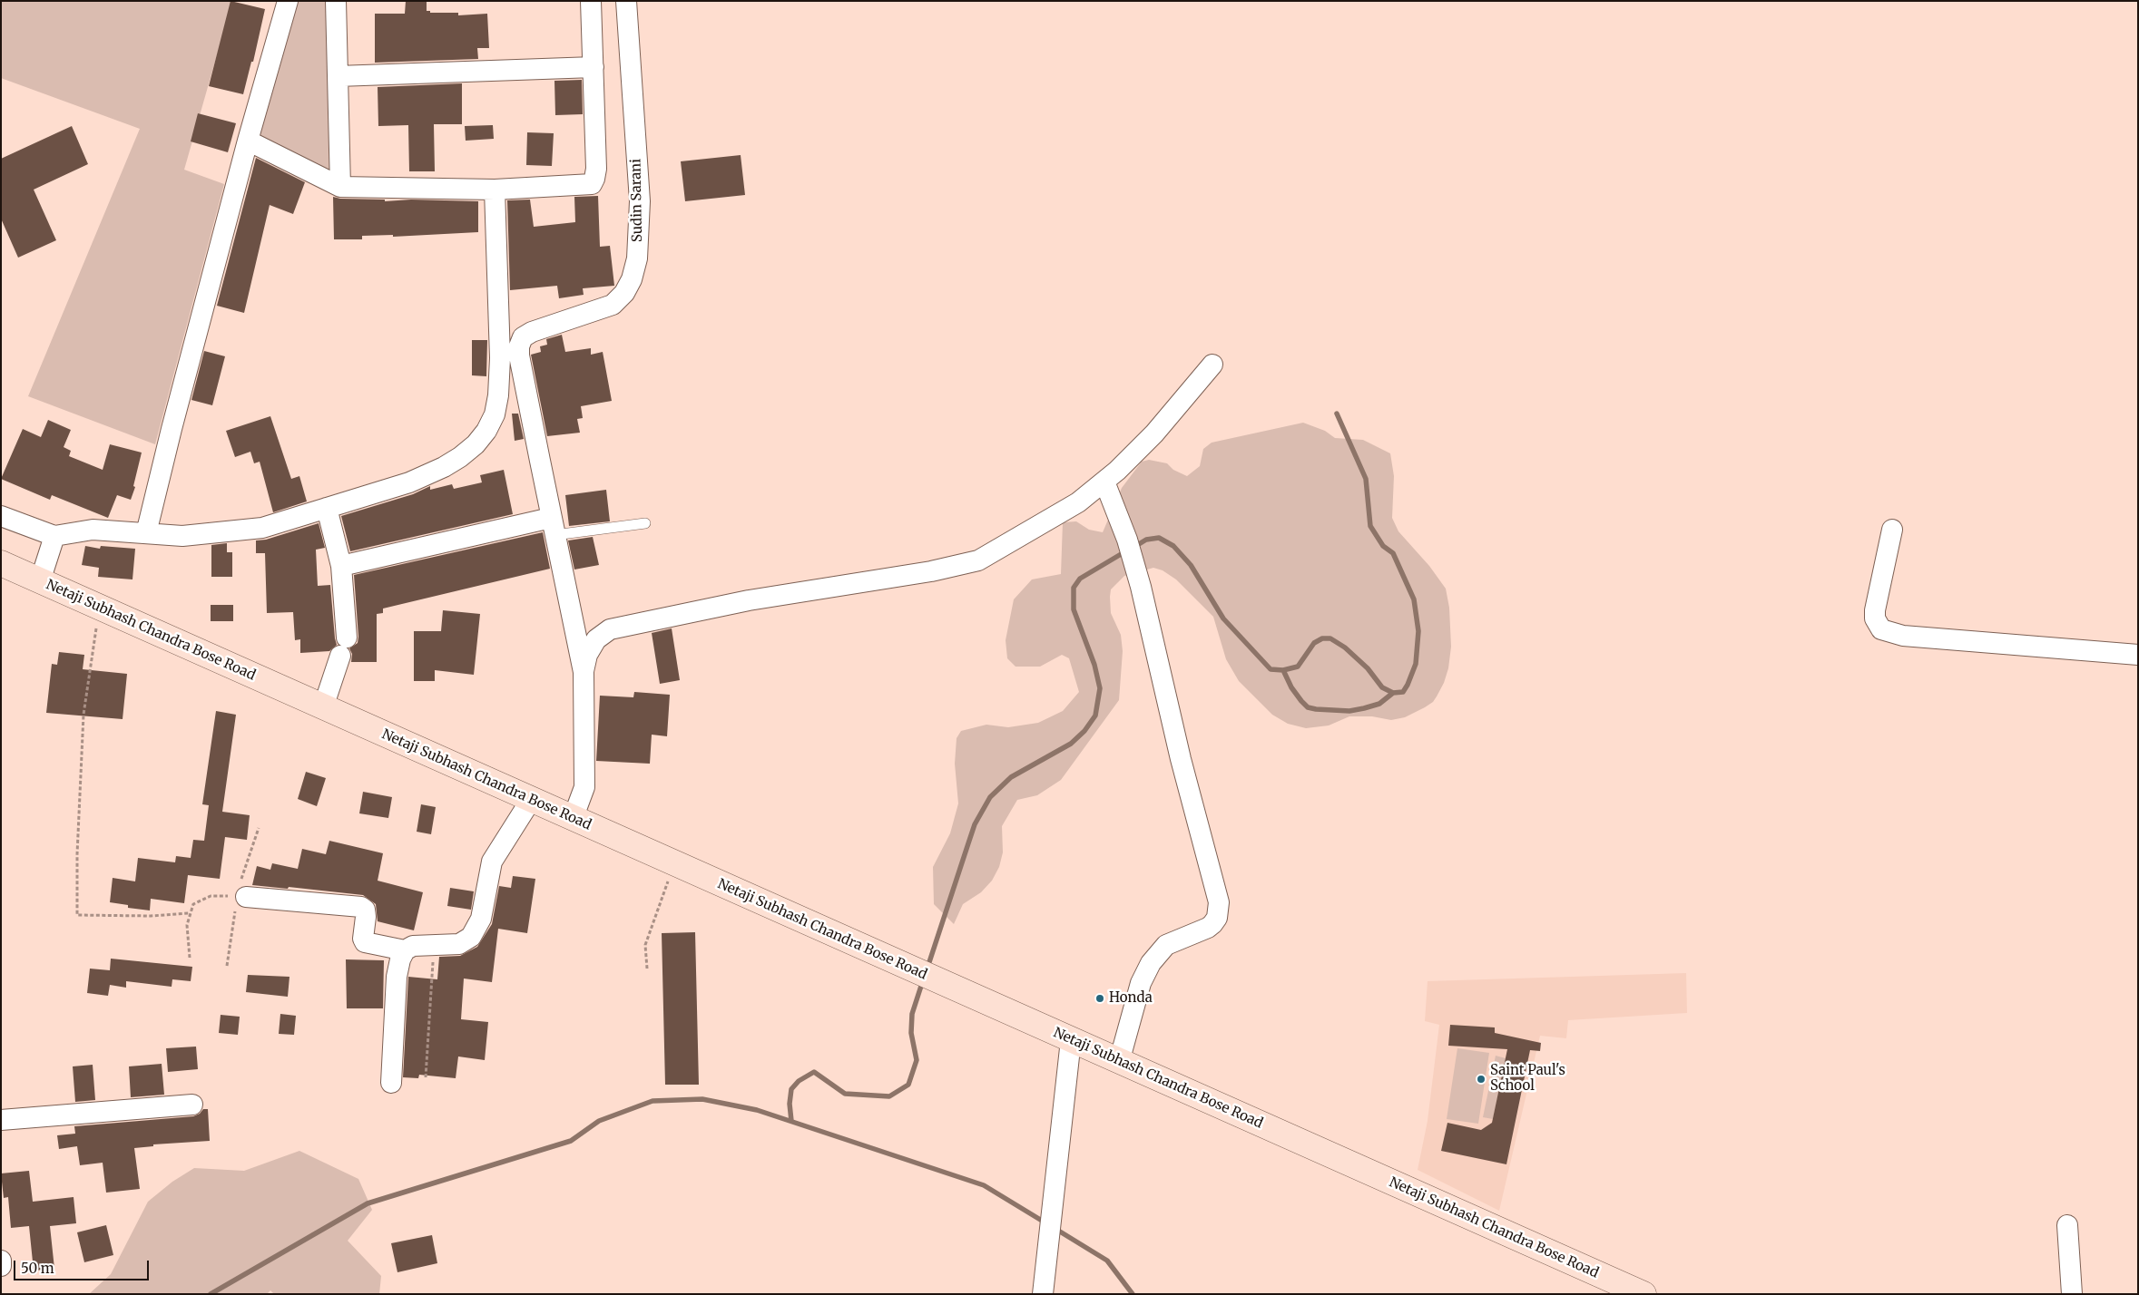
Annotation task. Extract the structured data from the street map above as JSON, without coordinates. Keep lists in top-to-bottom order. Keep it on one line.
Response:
{"streets":{"street":["Sudin Sarani","Netaji Subhash Chandra Bose Road"]},"places":["Honda","Saint Paul's School"],"scale_bar":"50 m"}
